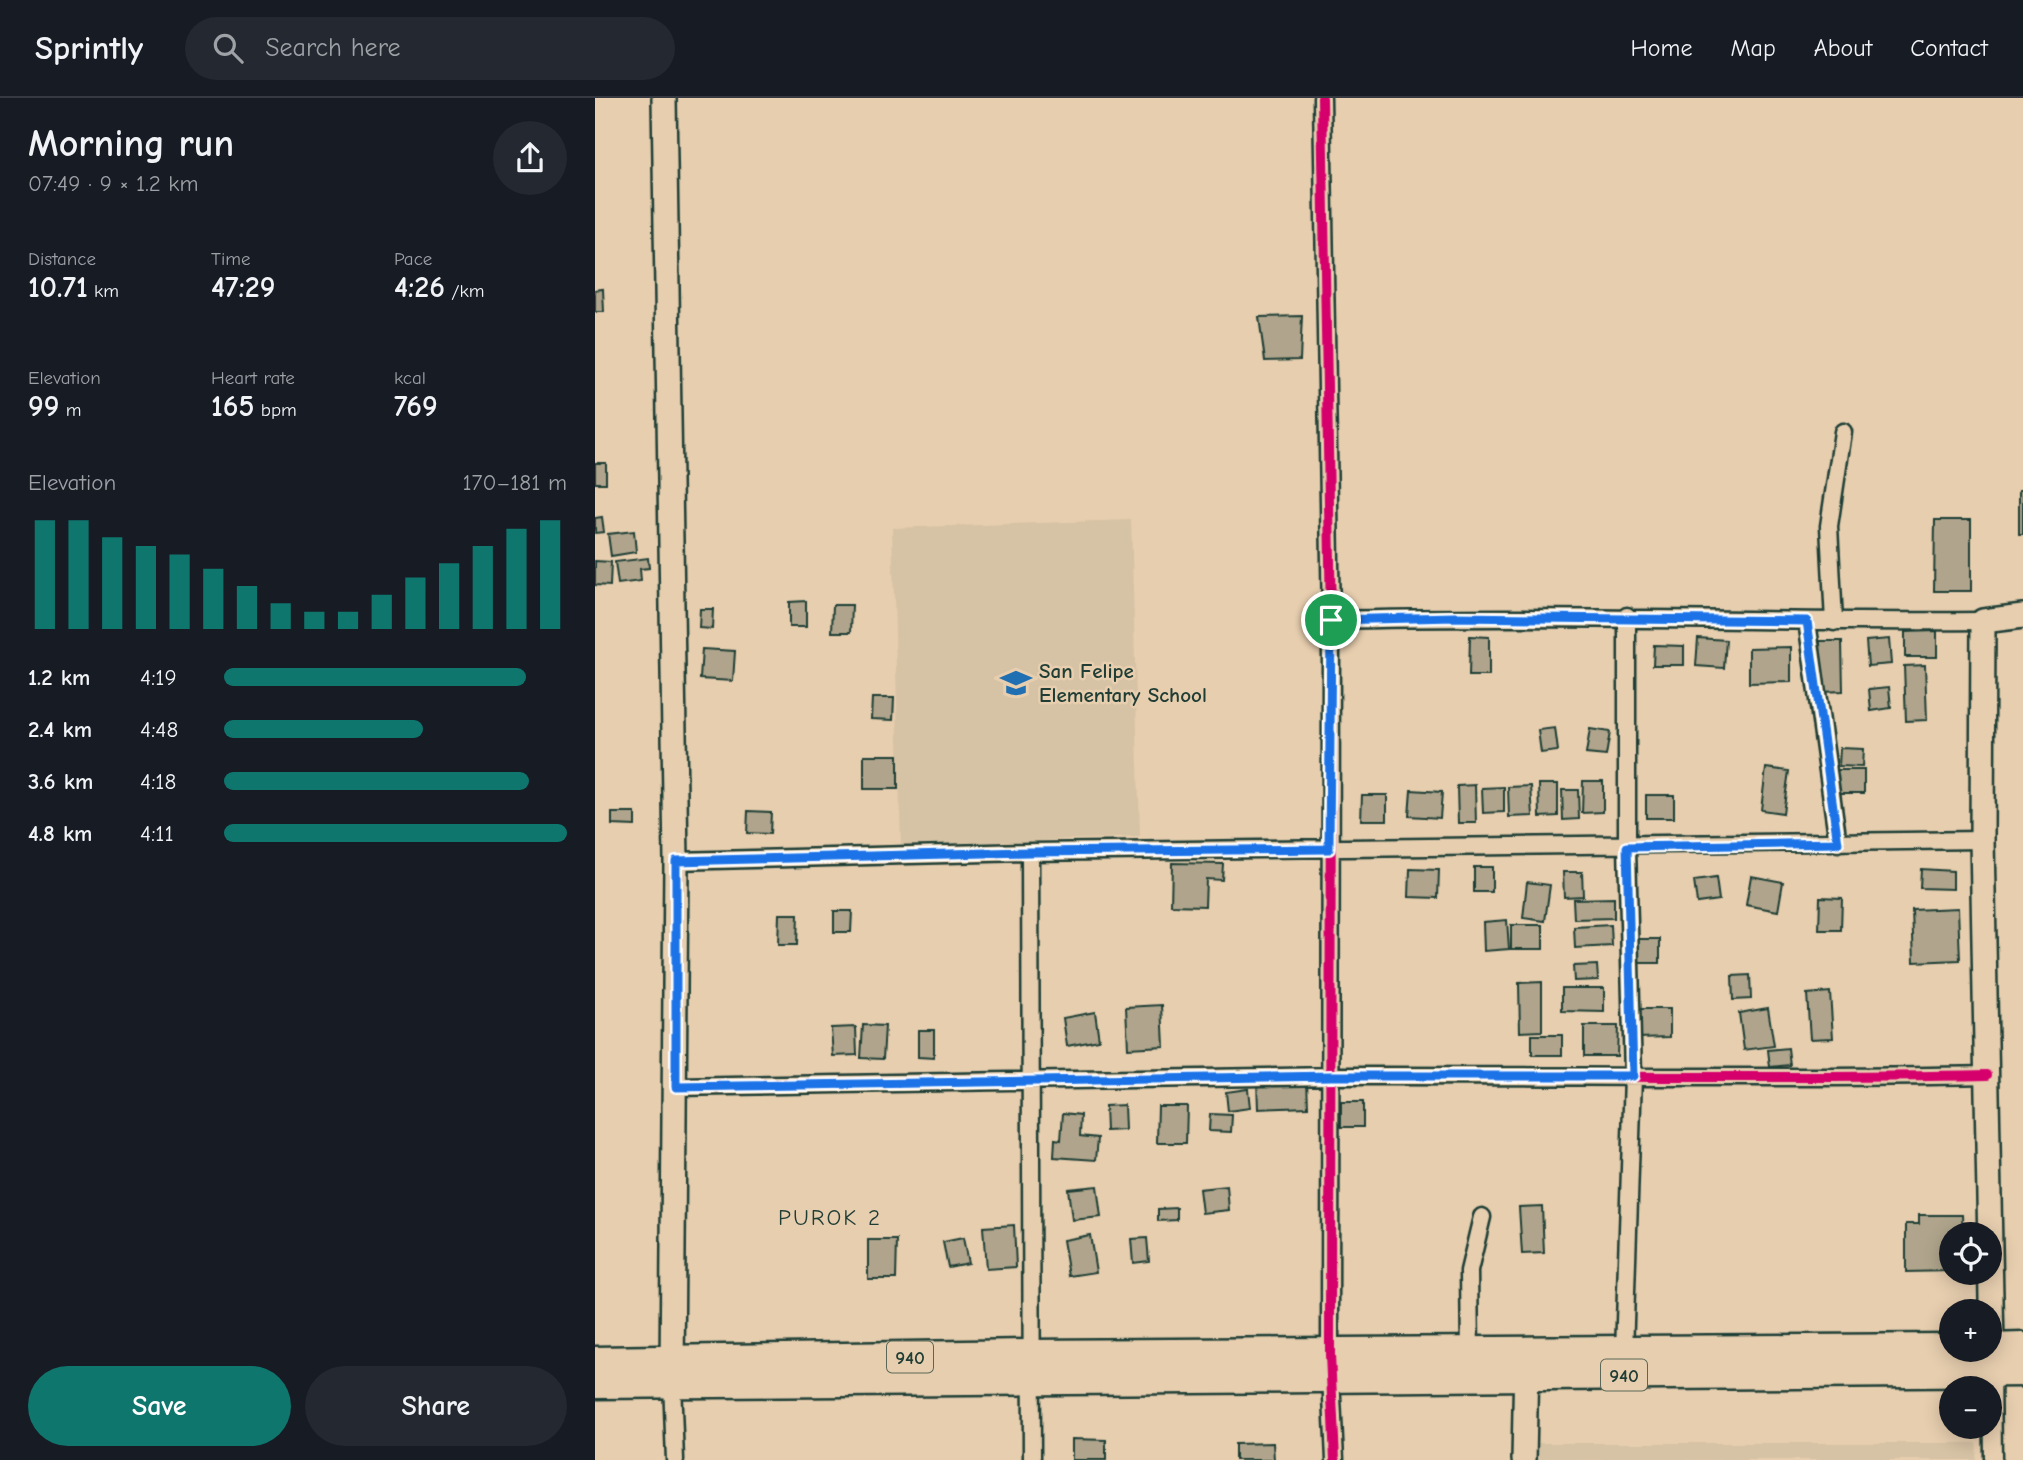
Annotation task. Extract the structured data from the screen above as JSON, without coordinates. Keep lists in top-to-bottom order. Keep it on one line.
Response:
{"streets":{"highway":["940"]},"districts":["PUROK 2"],"places":{"school or university":["San Felipe Elementary School"]},"page":{"header":"Sprintly","search":"Search here","nav":["Home","Map","About","Contact"],"heading":["Morning run","07:49 · 9 × 1.2 km"],"stats":[["Distance","10.71 km"],["Time","47:29"],["Pace","4:26 /km"],["Elevation","99 m"],["Heart rate","165 bpm"],["kcal","769"]],"chart":["Elevation","170–181 m"],"list":[{"name":"1.2 km","note":"4:19"},{"name":"2.4 km","note":"4:48"},{"name":"3.6 km","note":"4:18"},{"name":"4.8 km","note":"4:11"}],"map_buttons":["+","−"],"buttons":["Save","Share"]}}
